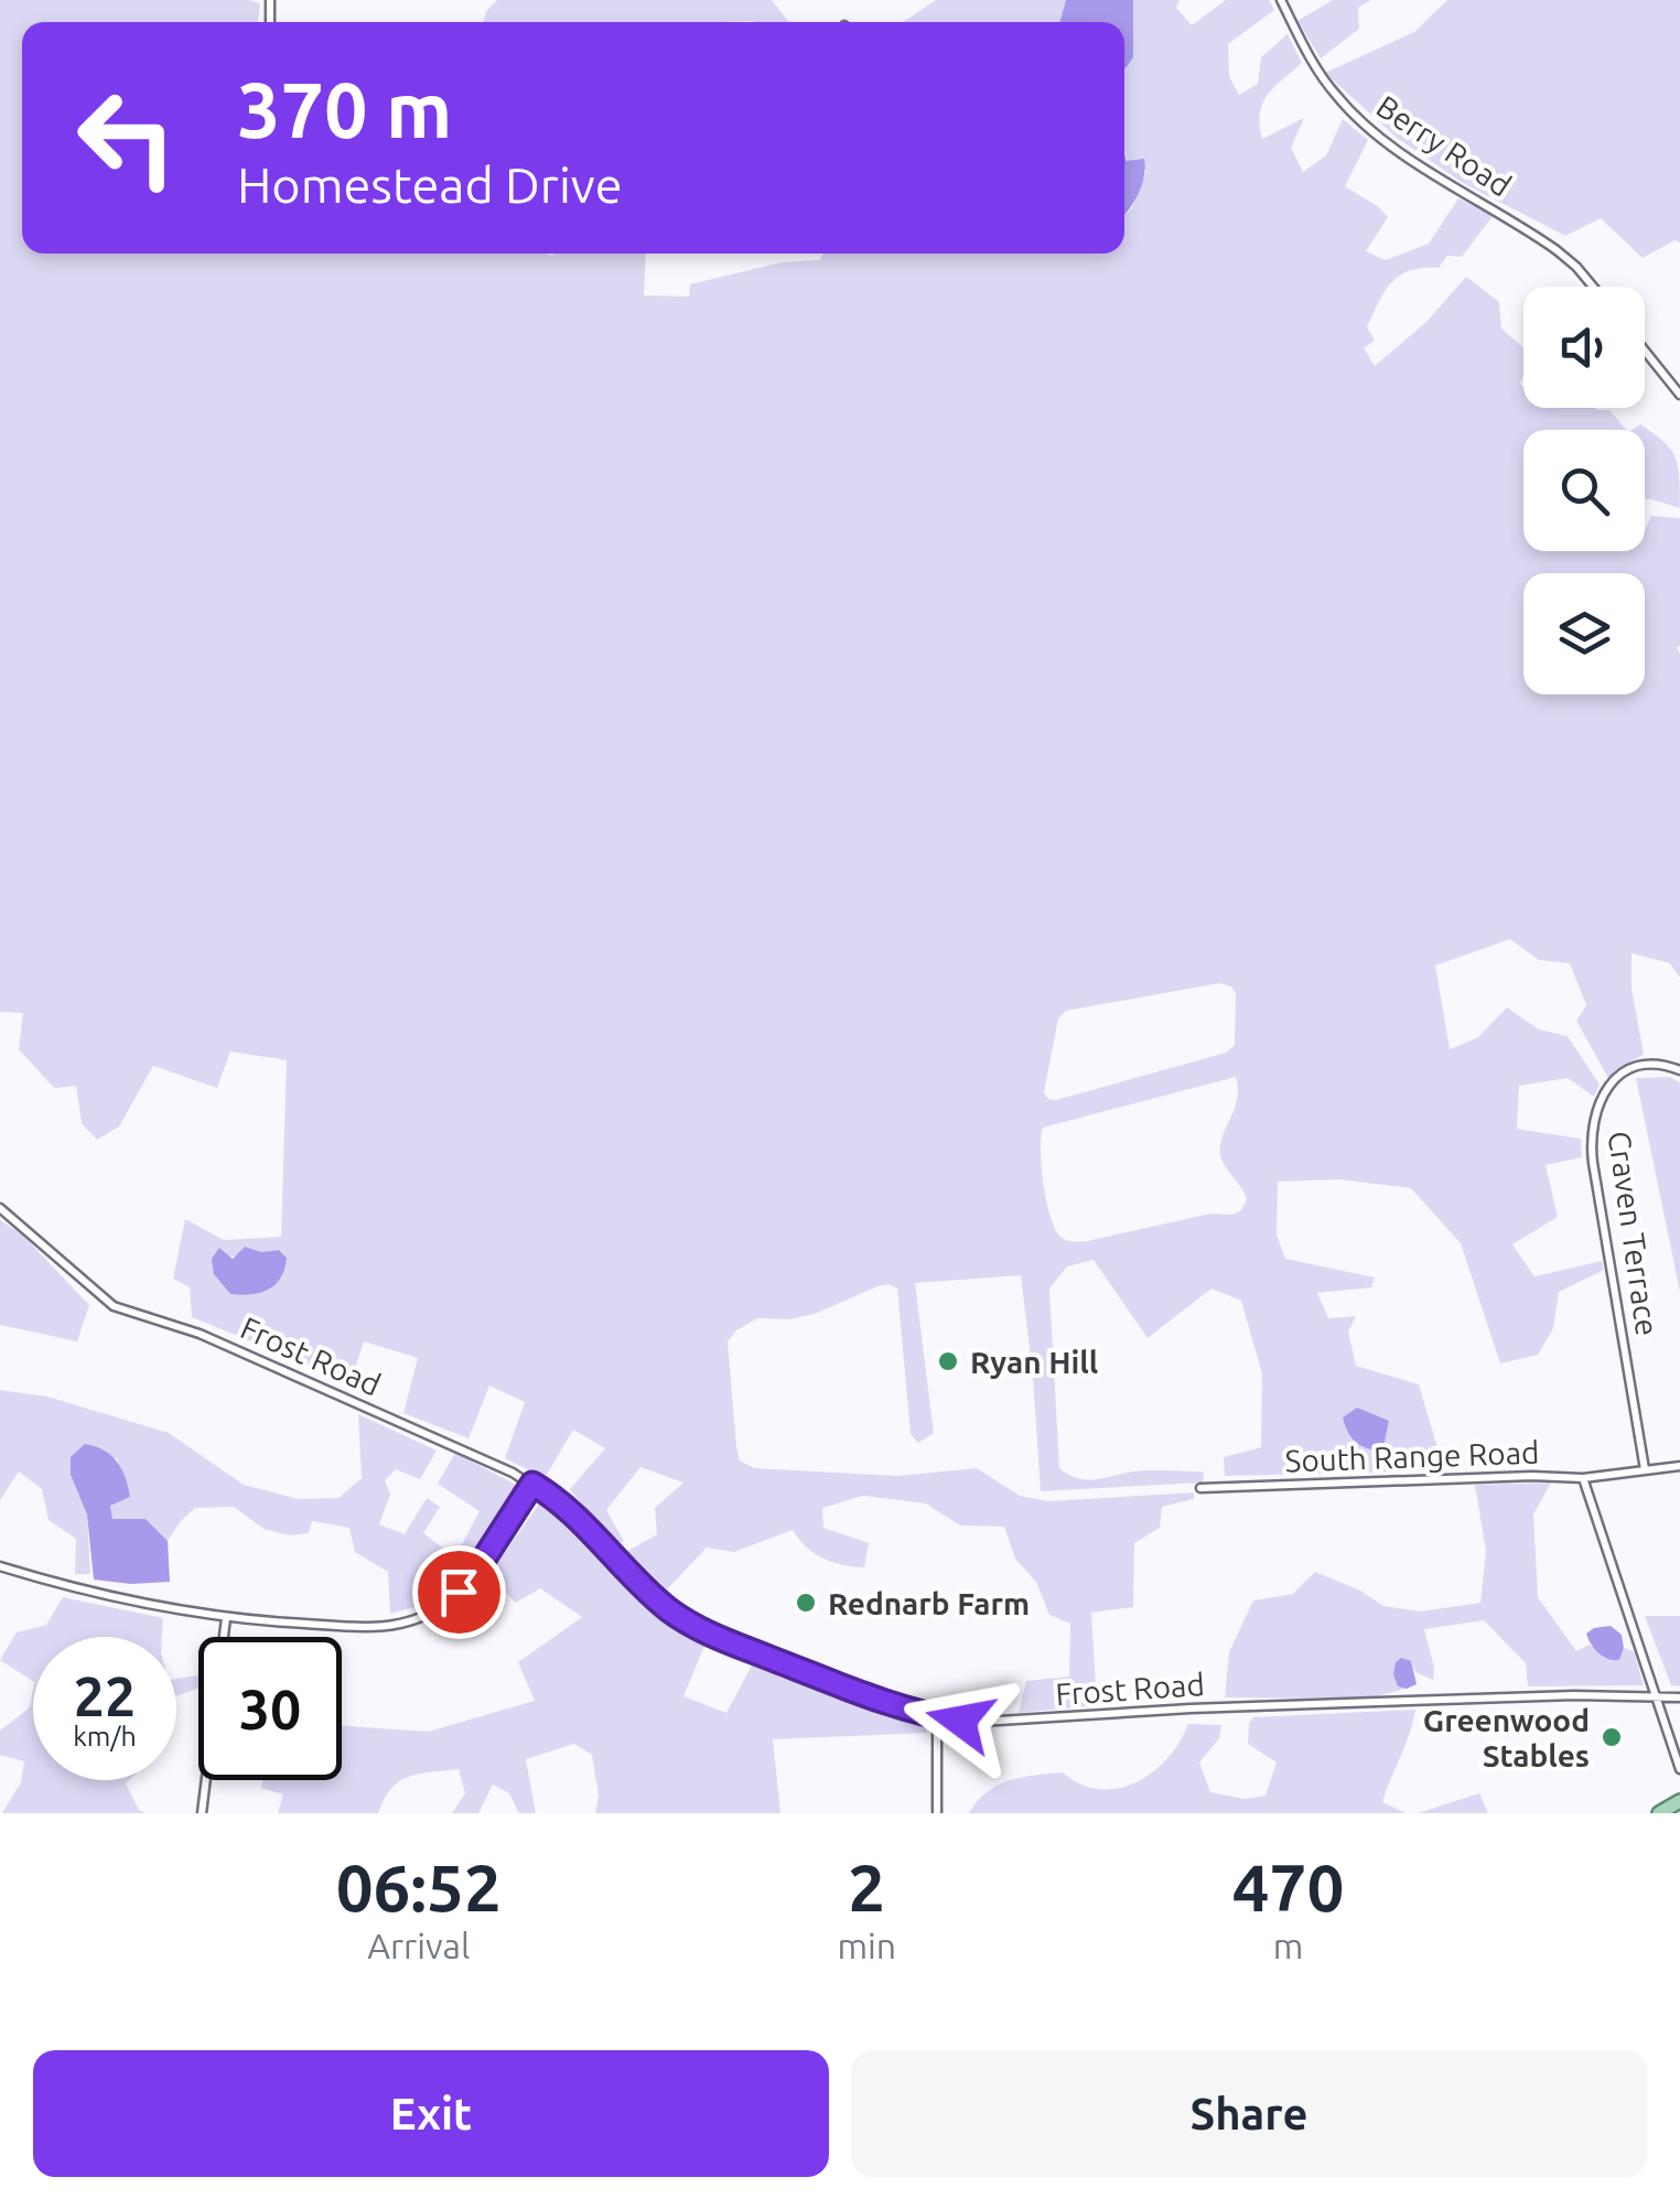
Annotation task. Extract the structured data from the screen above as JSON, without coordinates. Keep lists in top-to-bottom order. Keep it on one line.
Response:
{"streets":{"street":["Berry Road","Craven Terrace","Frost Road","South Range Road"]},"crossings":[["Frost Road","South Range Road"]],"places":["Ryan Hill","Rednarb Farm","Greenwood Stables"],"page":{"turn":["370 m","Homestead Drive"],"speed":"22 km/h","limit":"30","eta":["06:52","Arrival","2","min","470","m"],"buttons":["Exit","Share"]}}
